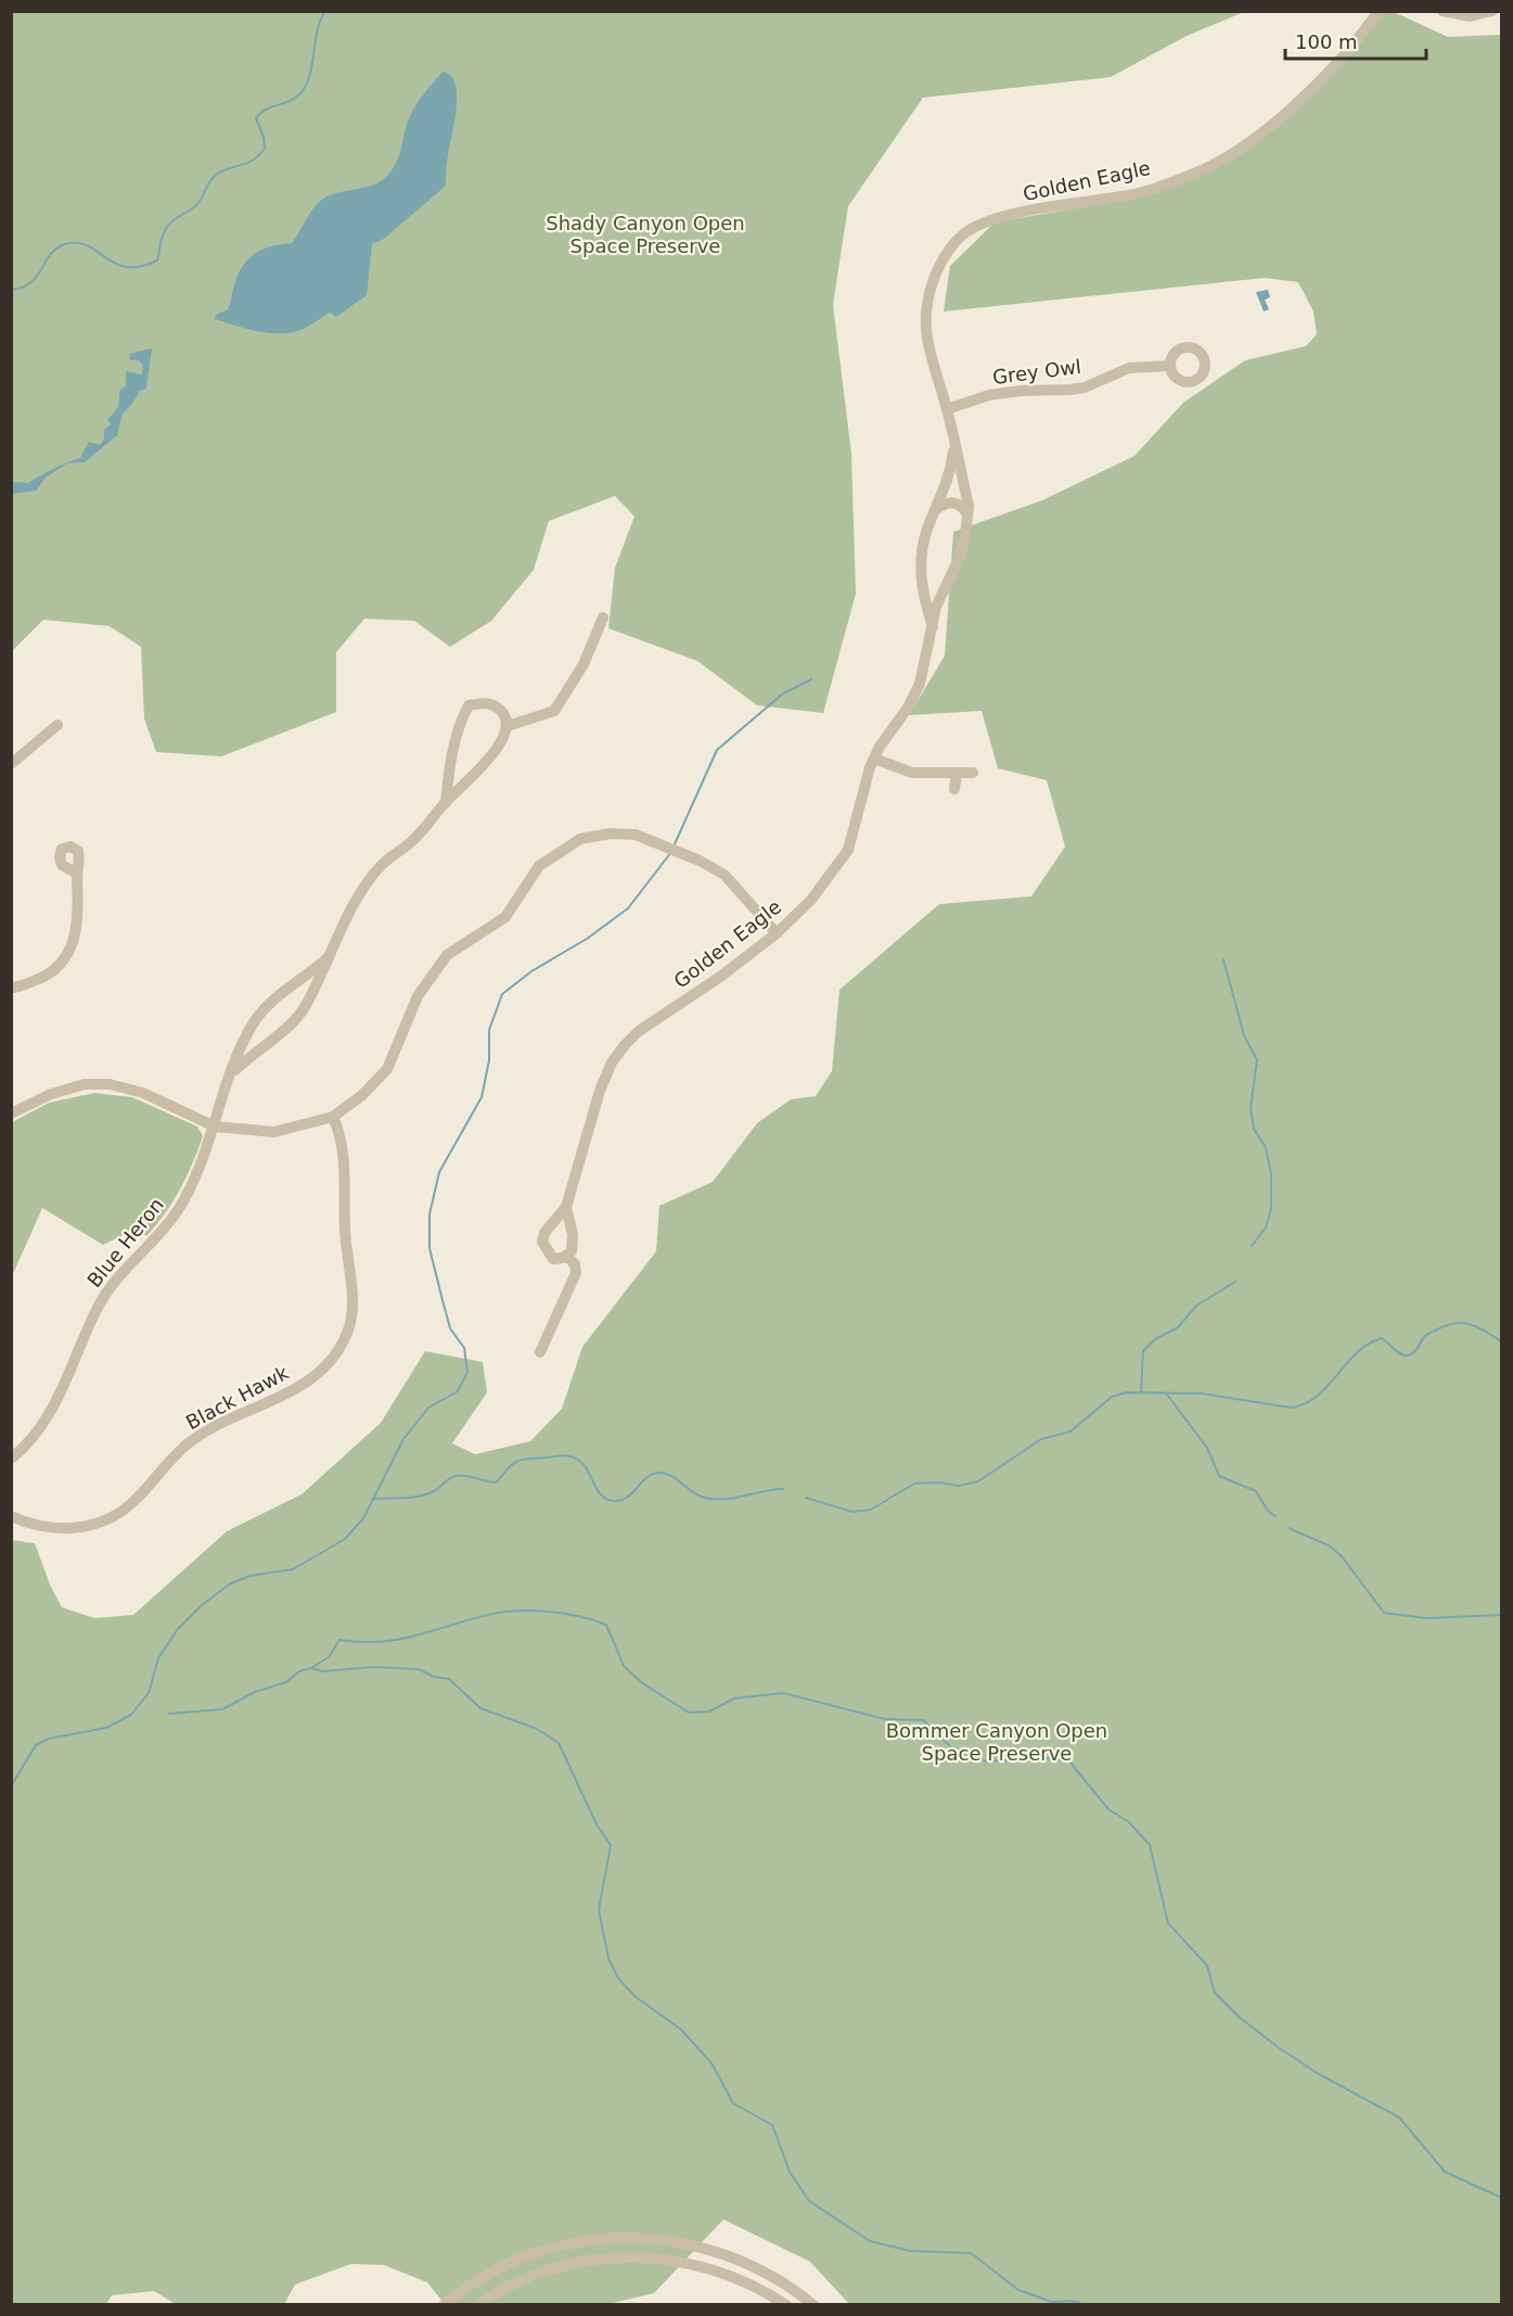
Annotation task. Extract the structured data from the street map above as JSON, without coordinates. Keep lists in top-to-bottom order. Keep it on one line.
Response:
{"streets":{"street":["Golden Eagle","Grey Owl","Blue Heron","Black Hawk"]},"crossings":[["Golden Eagle","Grey Owl"]],"parks":["Shady Canyon Open Space Preserve","Bommer Canyon Open Space Preserve"],"scale_bar":"100 m"}
